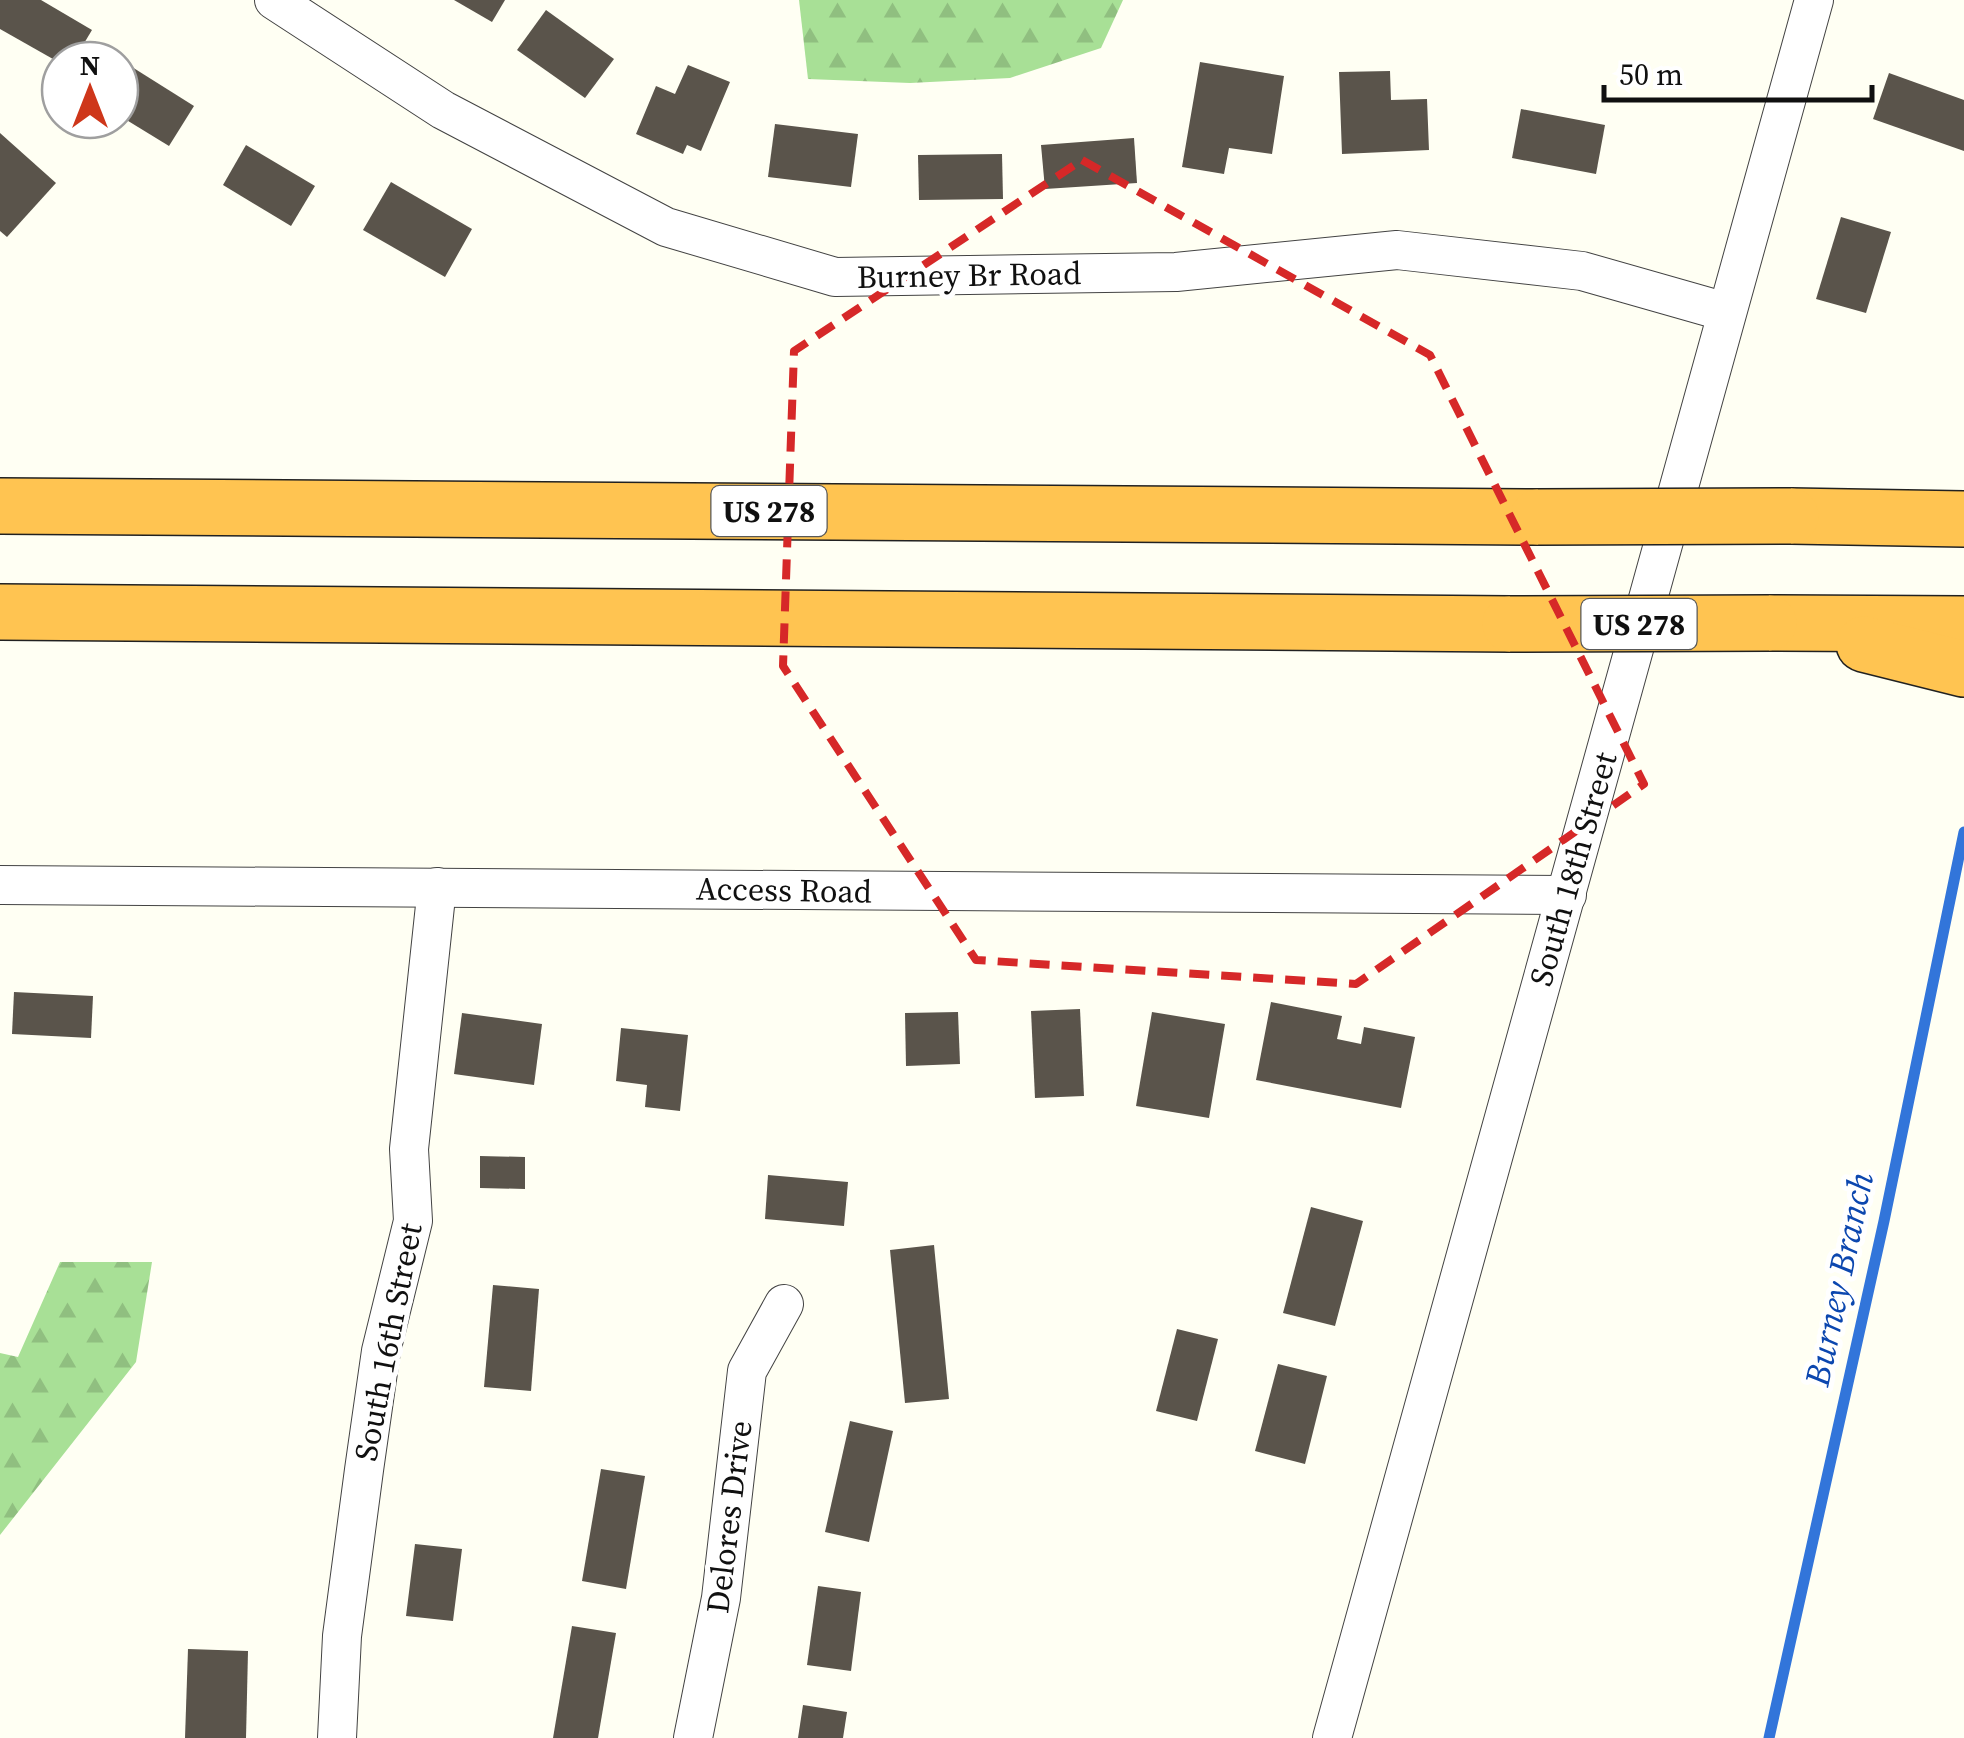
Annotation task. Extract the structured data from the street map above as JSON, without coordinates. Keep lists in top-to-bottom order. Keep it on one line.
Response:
{"streets":{"highway":["US 278"],"street":["Burney Br Road","South 18th Street","Access Road","South 16th Street","Delores Drive"]},"crossings":[["Burney Br Road","South 18th Street"],["South 18th Street","Access Road"],["Access Road","South 16th Street"]],"water":["Burney Branch"],"scale_bar":"50 m","north":"top"}
